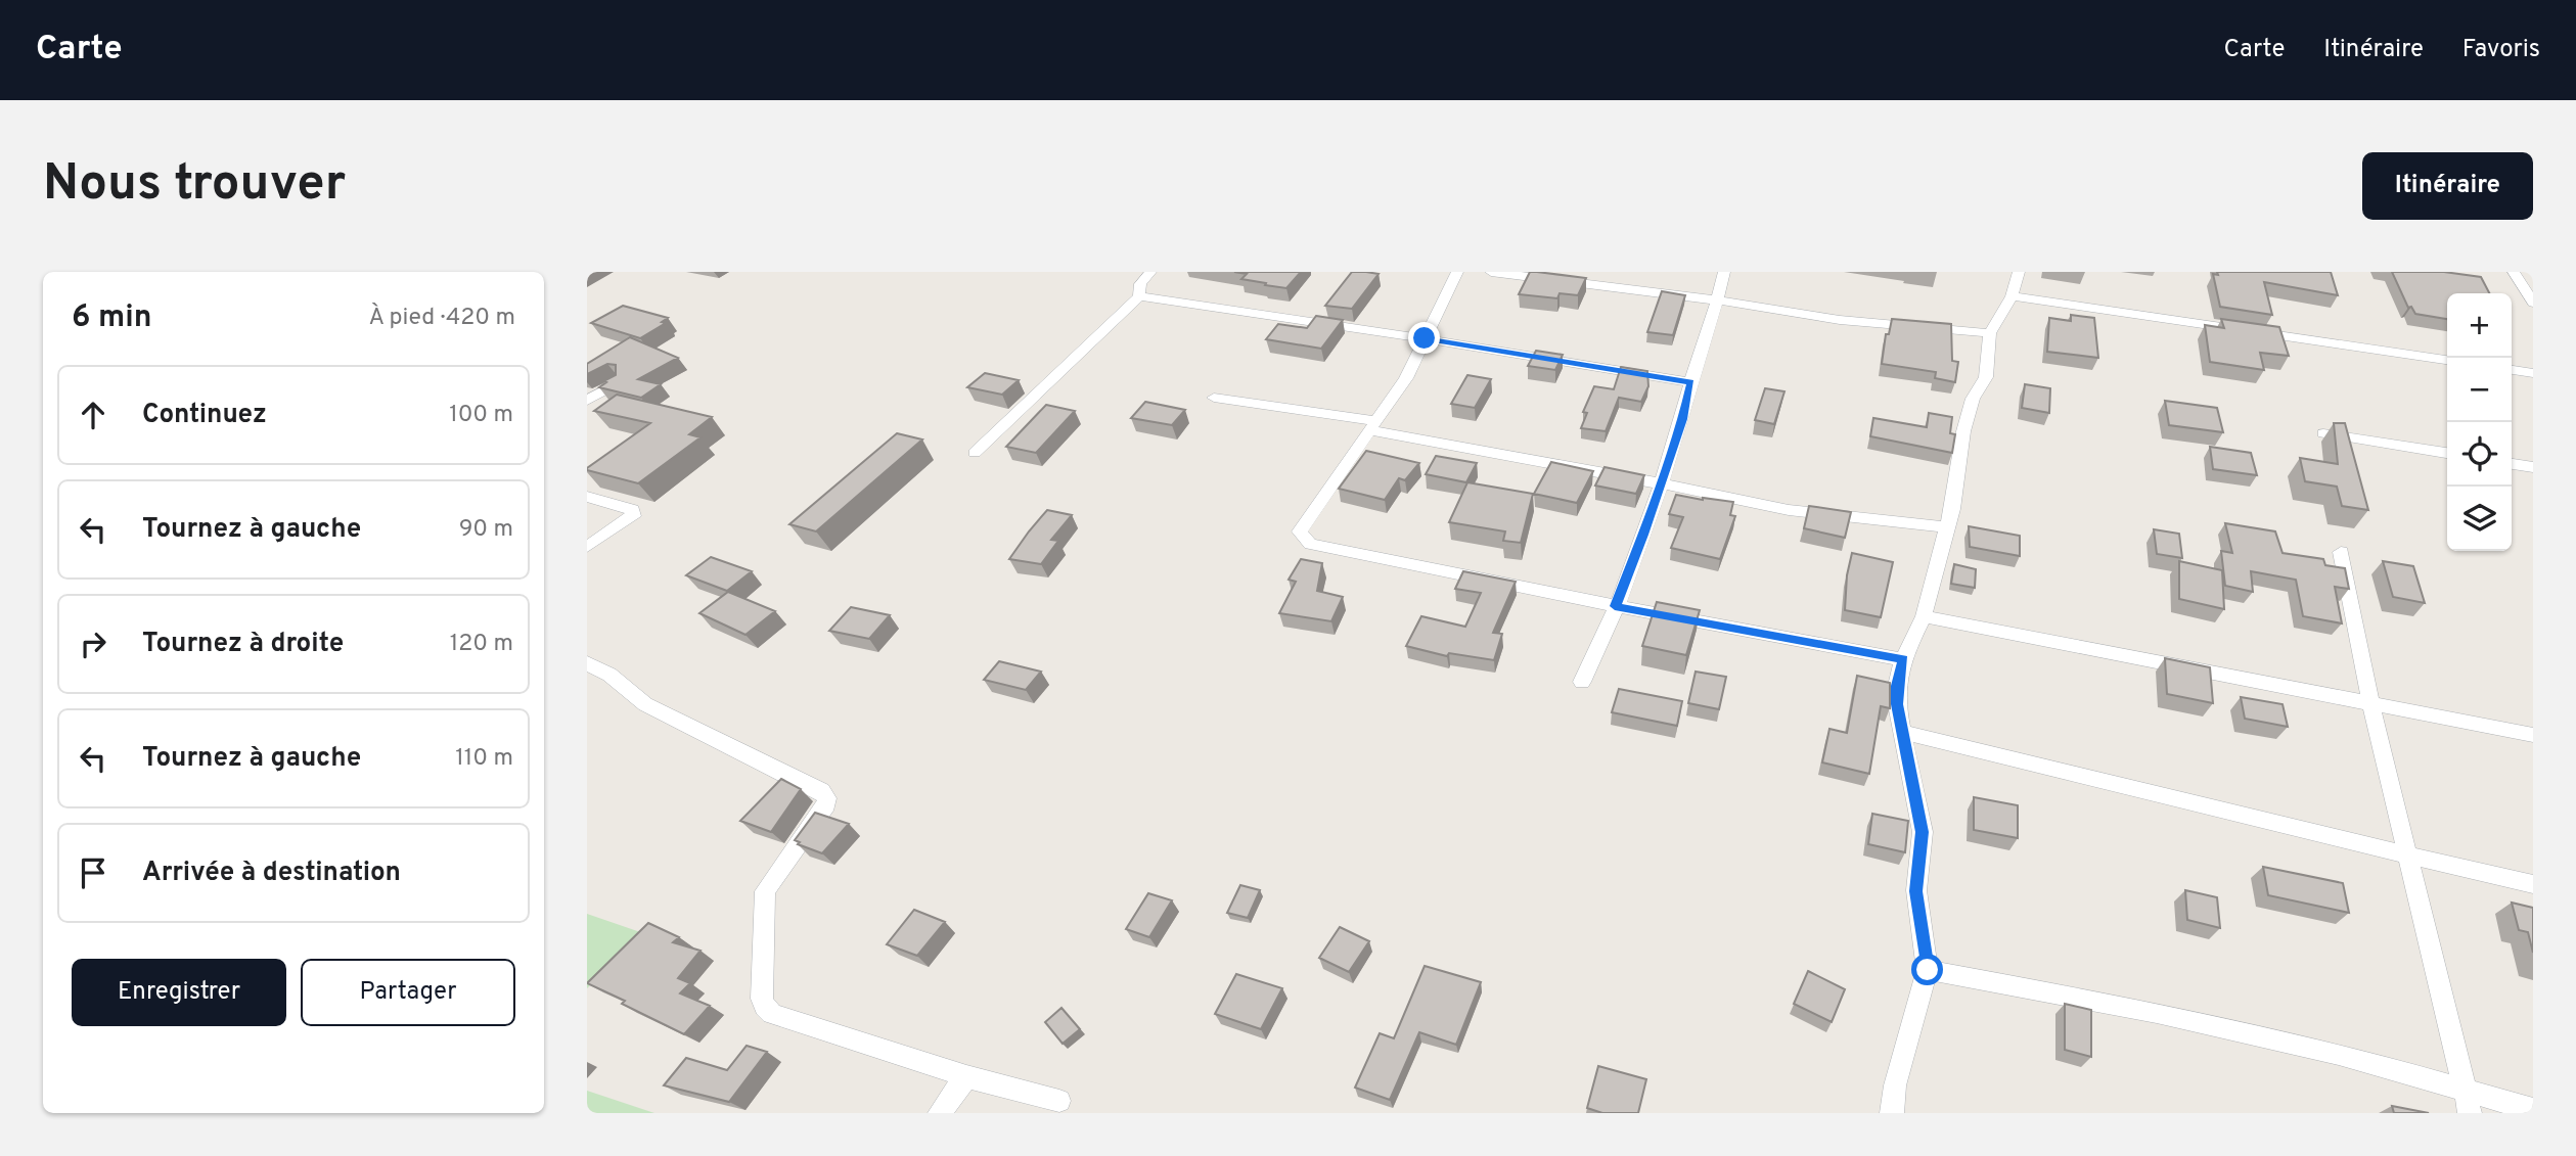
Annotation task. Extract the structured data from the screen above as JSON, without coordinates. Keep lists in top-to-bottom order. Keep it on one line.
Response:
{"page":{"header":"Carte","nav":["Carte","Itinéraire","Favoris"],"buttons":["Itinéraire",["Enregistrer","Partager"]],"title":"Nous trouver","heading":["6 min","À pied · 420 m"],"map_buttons":["+","−"],"list":[["Continuez","100 m"],["Tournez à gauche","90 m"],["Tournez à droite","120 m"],["Tournez à gauche","110 m"],"Arrivée à destination"]}}
